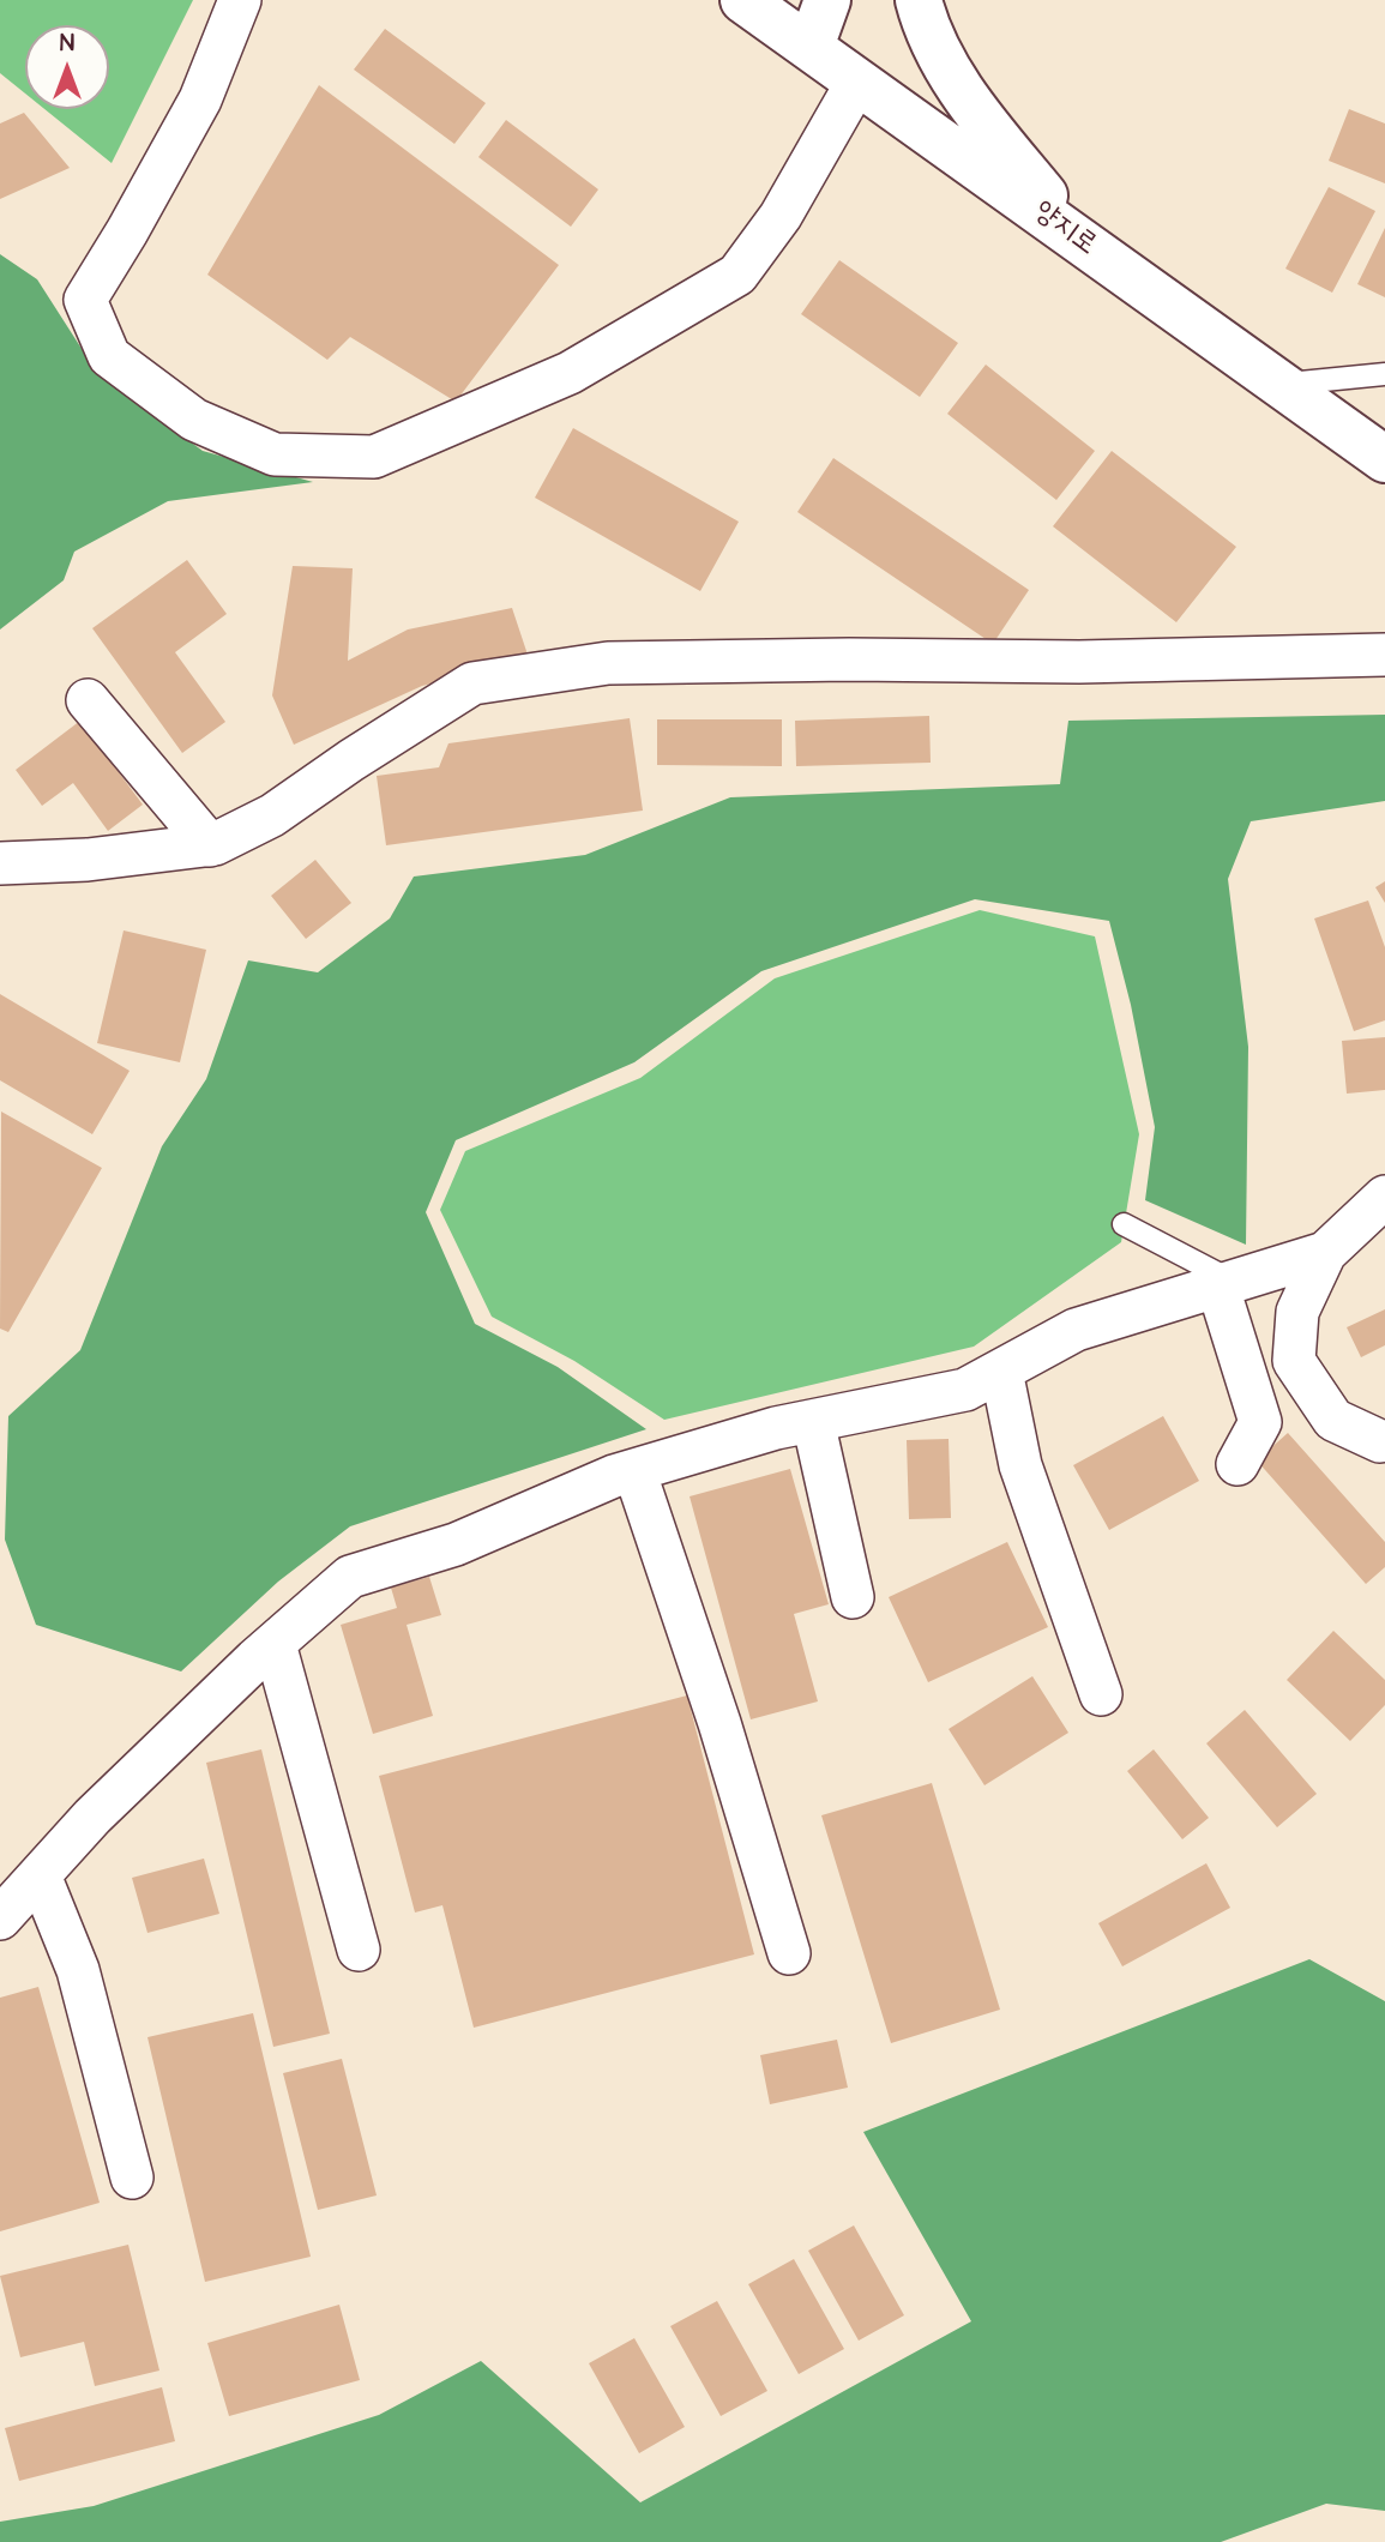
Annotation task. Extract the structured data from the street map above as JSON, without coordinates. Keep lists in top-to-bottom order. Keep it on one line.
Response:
{"streets":{"street":["양지로"]},"north":"top"}
